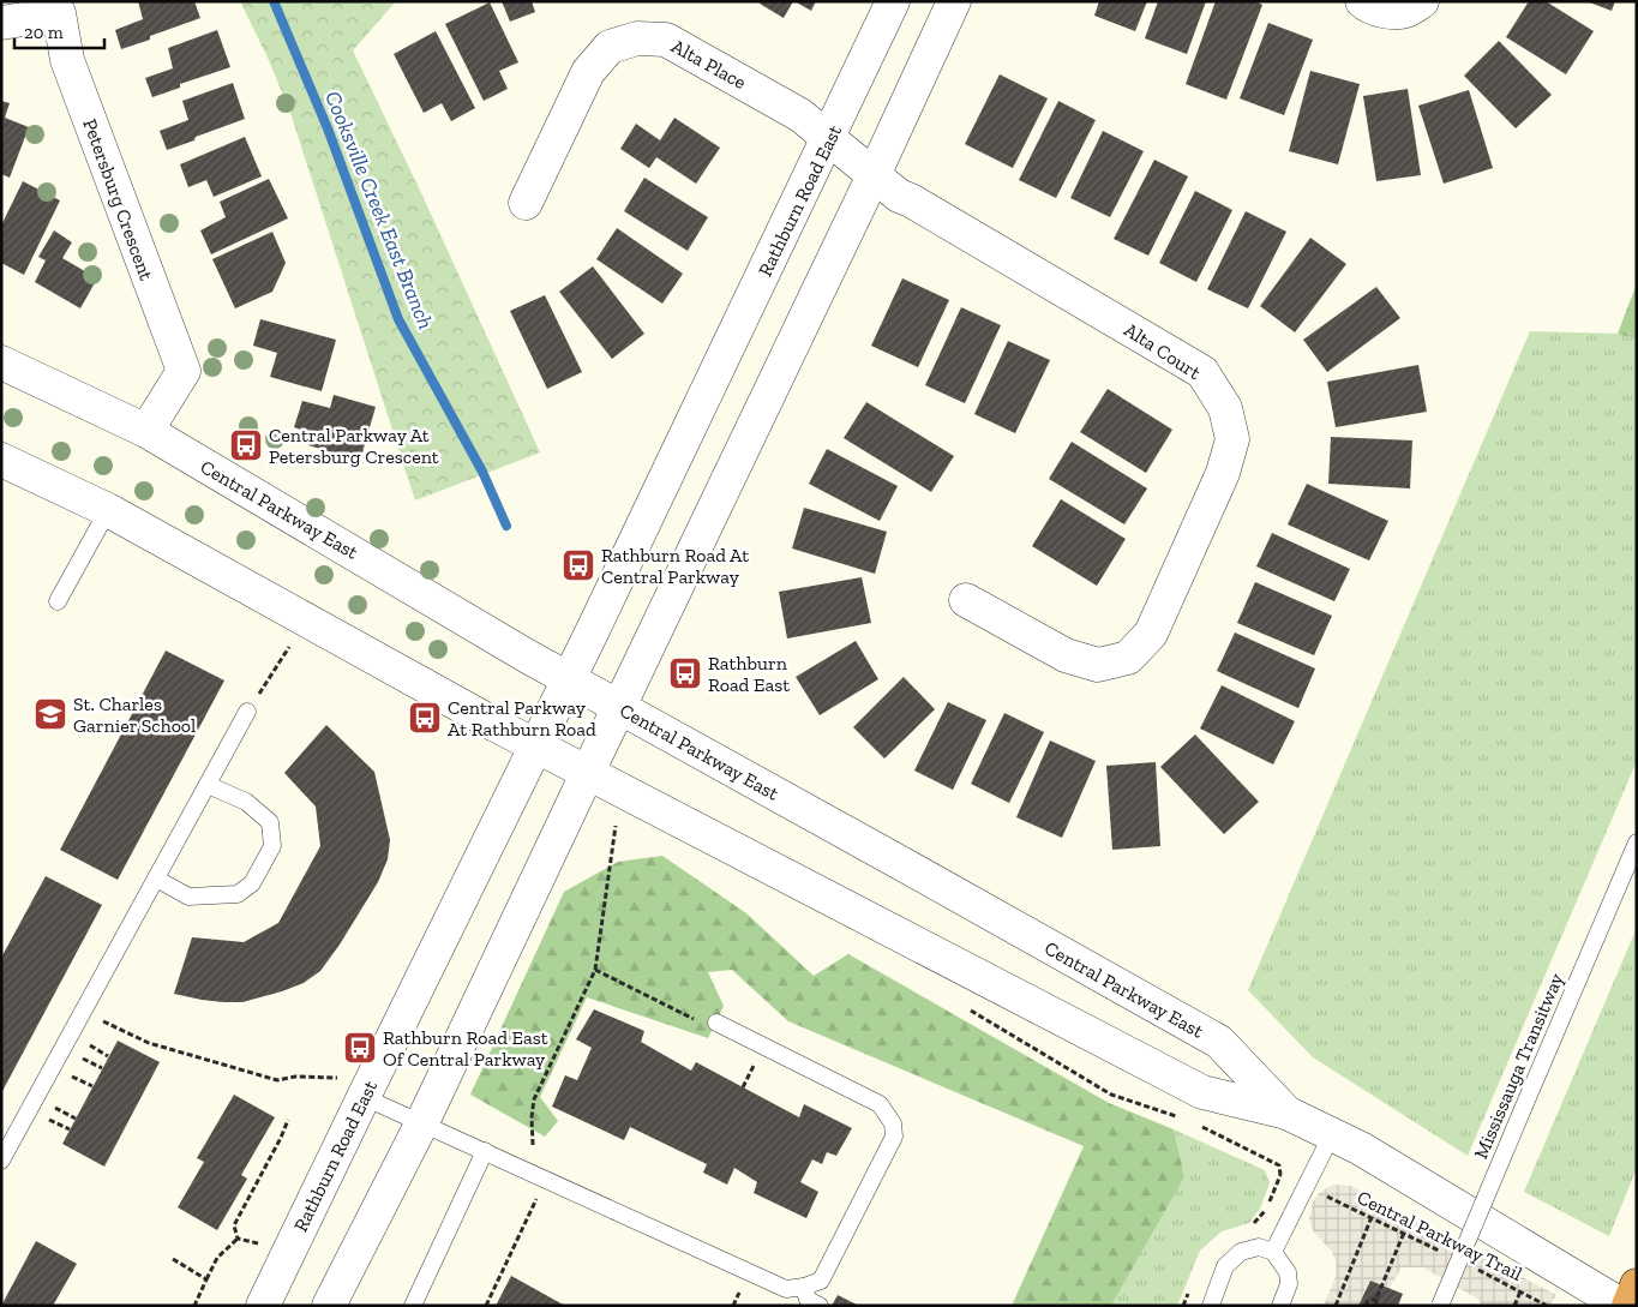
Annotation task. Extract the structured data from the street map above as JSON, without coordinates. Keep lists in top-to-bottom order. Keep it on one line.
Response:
{"streets":{"street":["Alta Place","Petersburg Crescent","Rathburn Road East","Alta Court","Central Parkway East"],"lane":["Mississauga Transitway"],"path":["Central Parkway Trail"]},"crossings":[["Alta Place","Rathburn Road East"],["Alta Place","Alta Court"],["Petersburg Crescent","Central Parkway East"],["Rathburn Road East","Alta Court"],["Rathburn Road East","Central Parkway East"]],"water":["Cooksville Creek East Branch"],"places":{"bus stop":["Central Parkway At Petersburg Crescent","Rathburn Road At Central Parkway","Rathburn Road East","Central Parkway At Rathburn Road","Rathburn Road East Of Central Parkway"],"school or university":["St. Charles Garnier School"]},"scale_bar":"20 m"}
